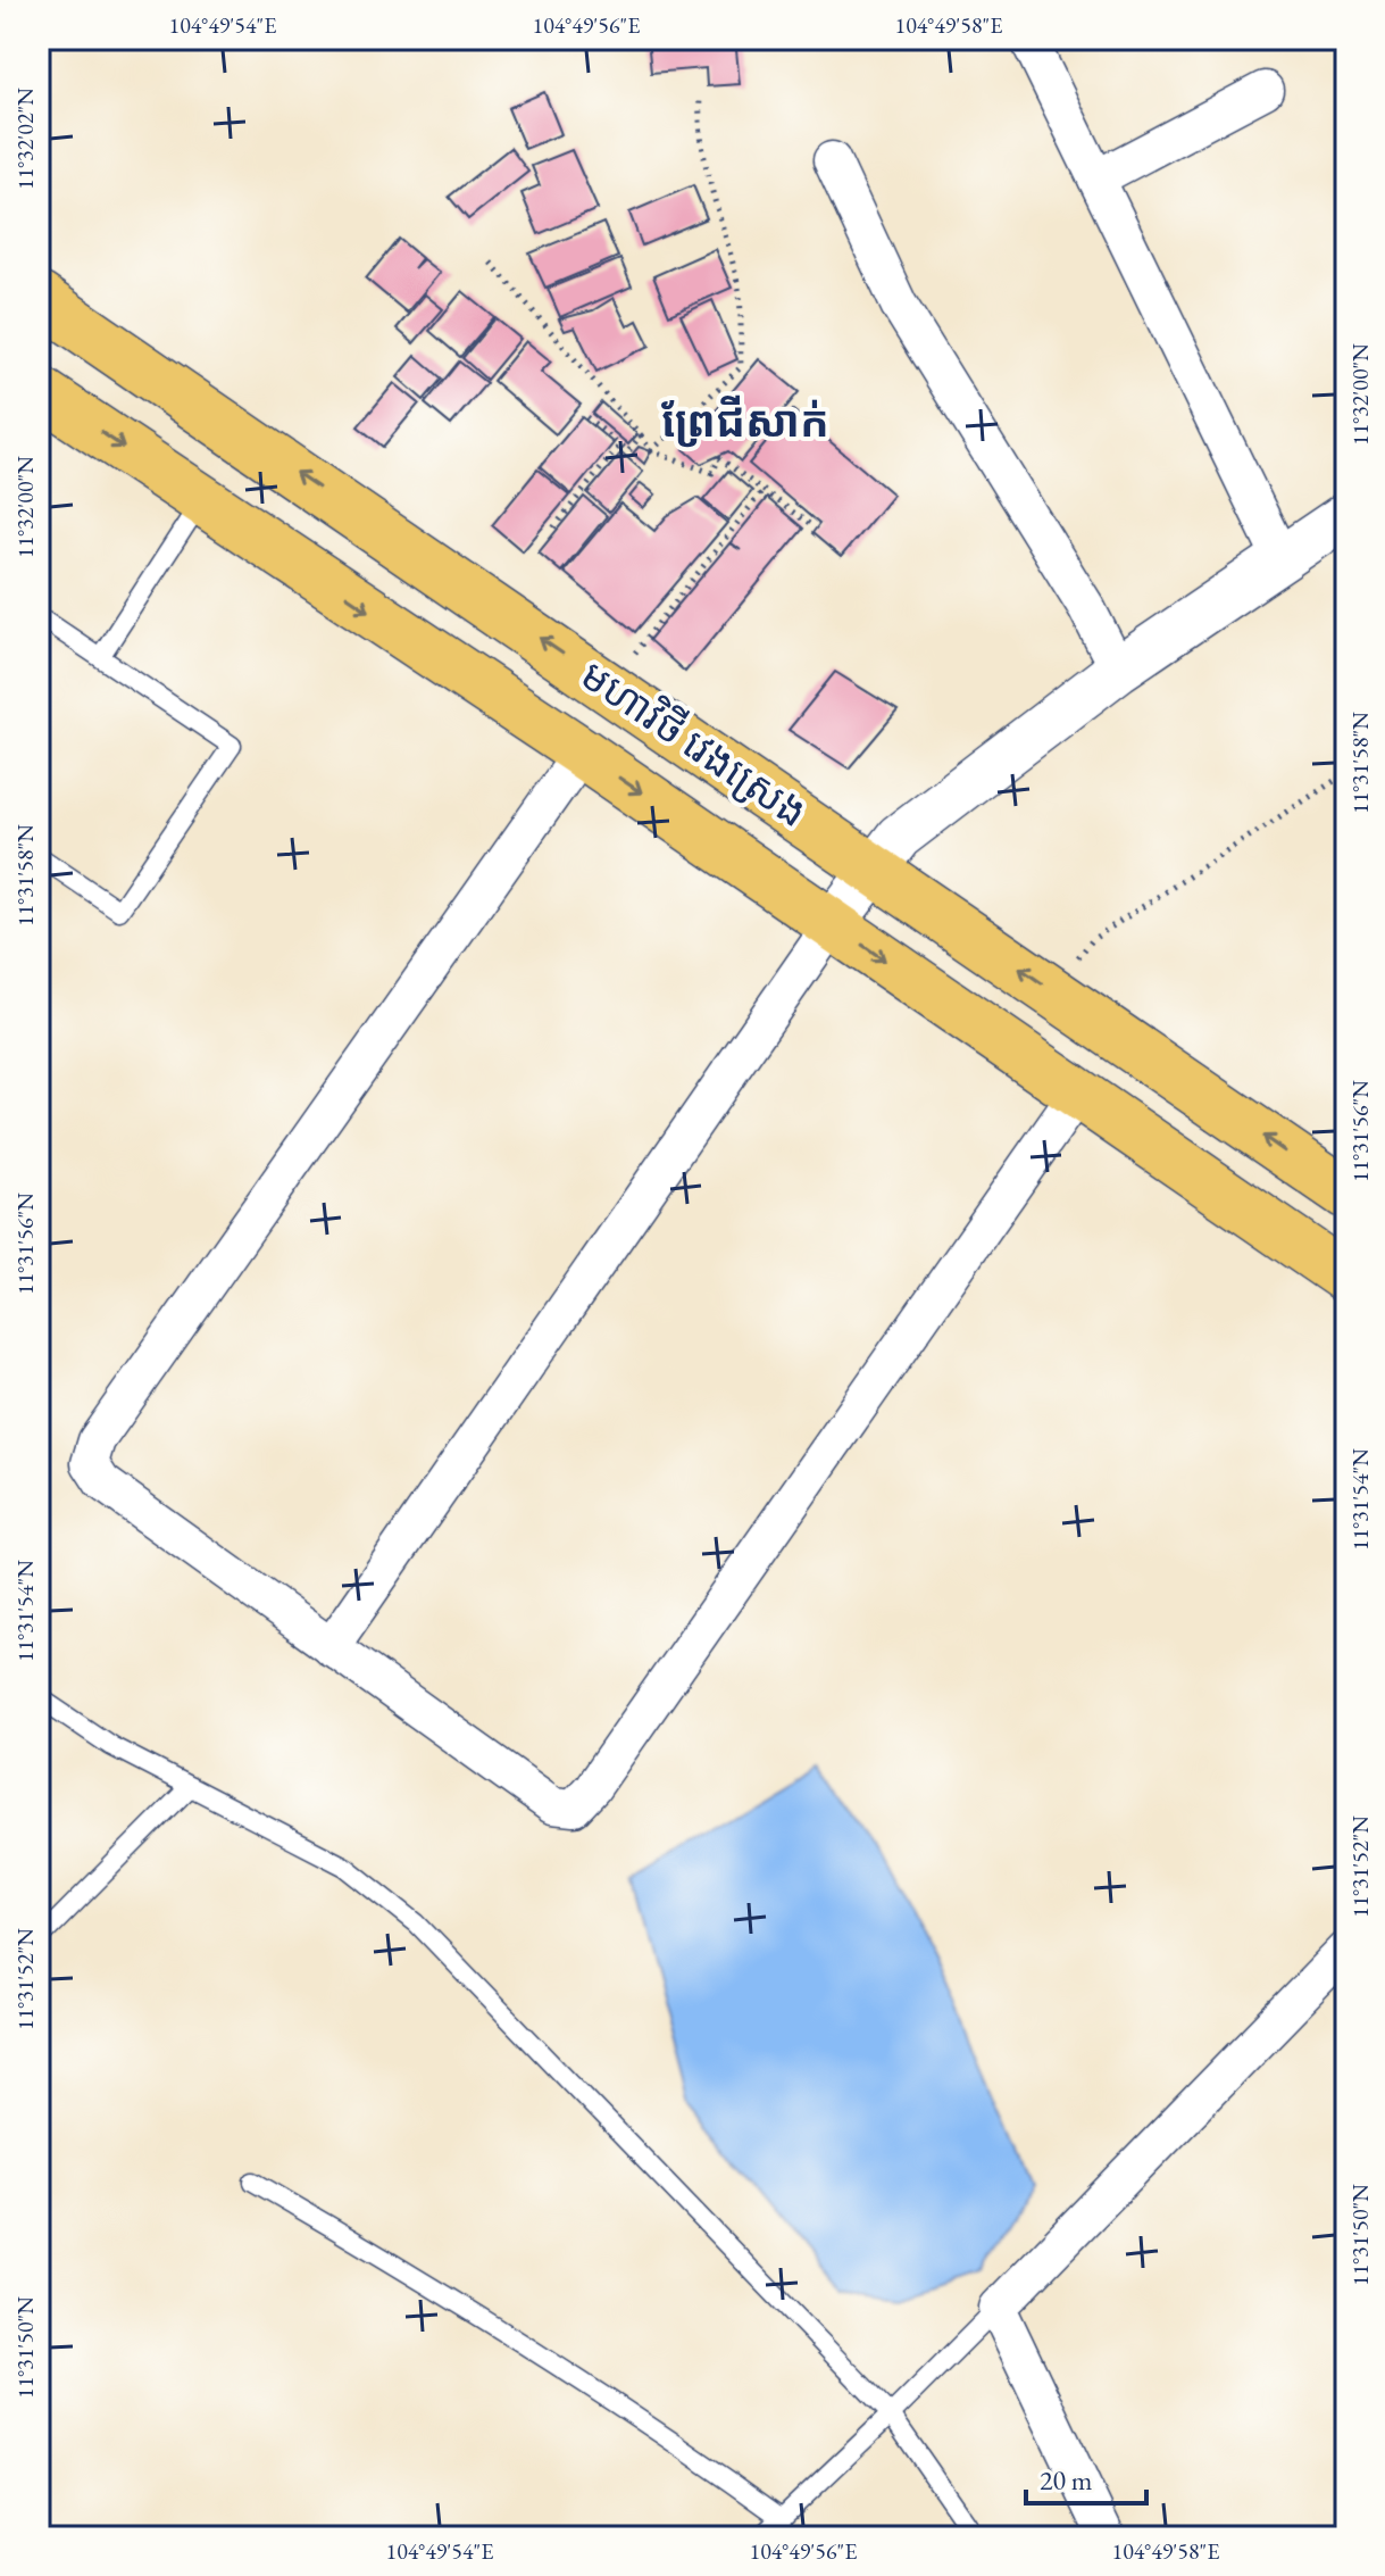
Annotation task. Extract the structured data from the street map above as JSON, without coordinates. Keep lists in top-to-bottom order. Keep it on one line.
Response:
{"streets":{"main road":["មហាវិថី វេងស្រេង"]},"districts":["ព្រែជីសាក់"],"scale_bar":"20 m","coordinates":["104°49'54\"E","104°49'56\"E","104°49'58\"E","11°32'02\"N","11°32'00\"N","11°31'58\"N","11°31'56\"N","11°31'54\"N","11°31'52\"N","11°31'50\"N"]}
